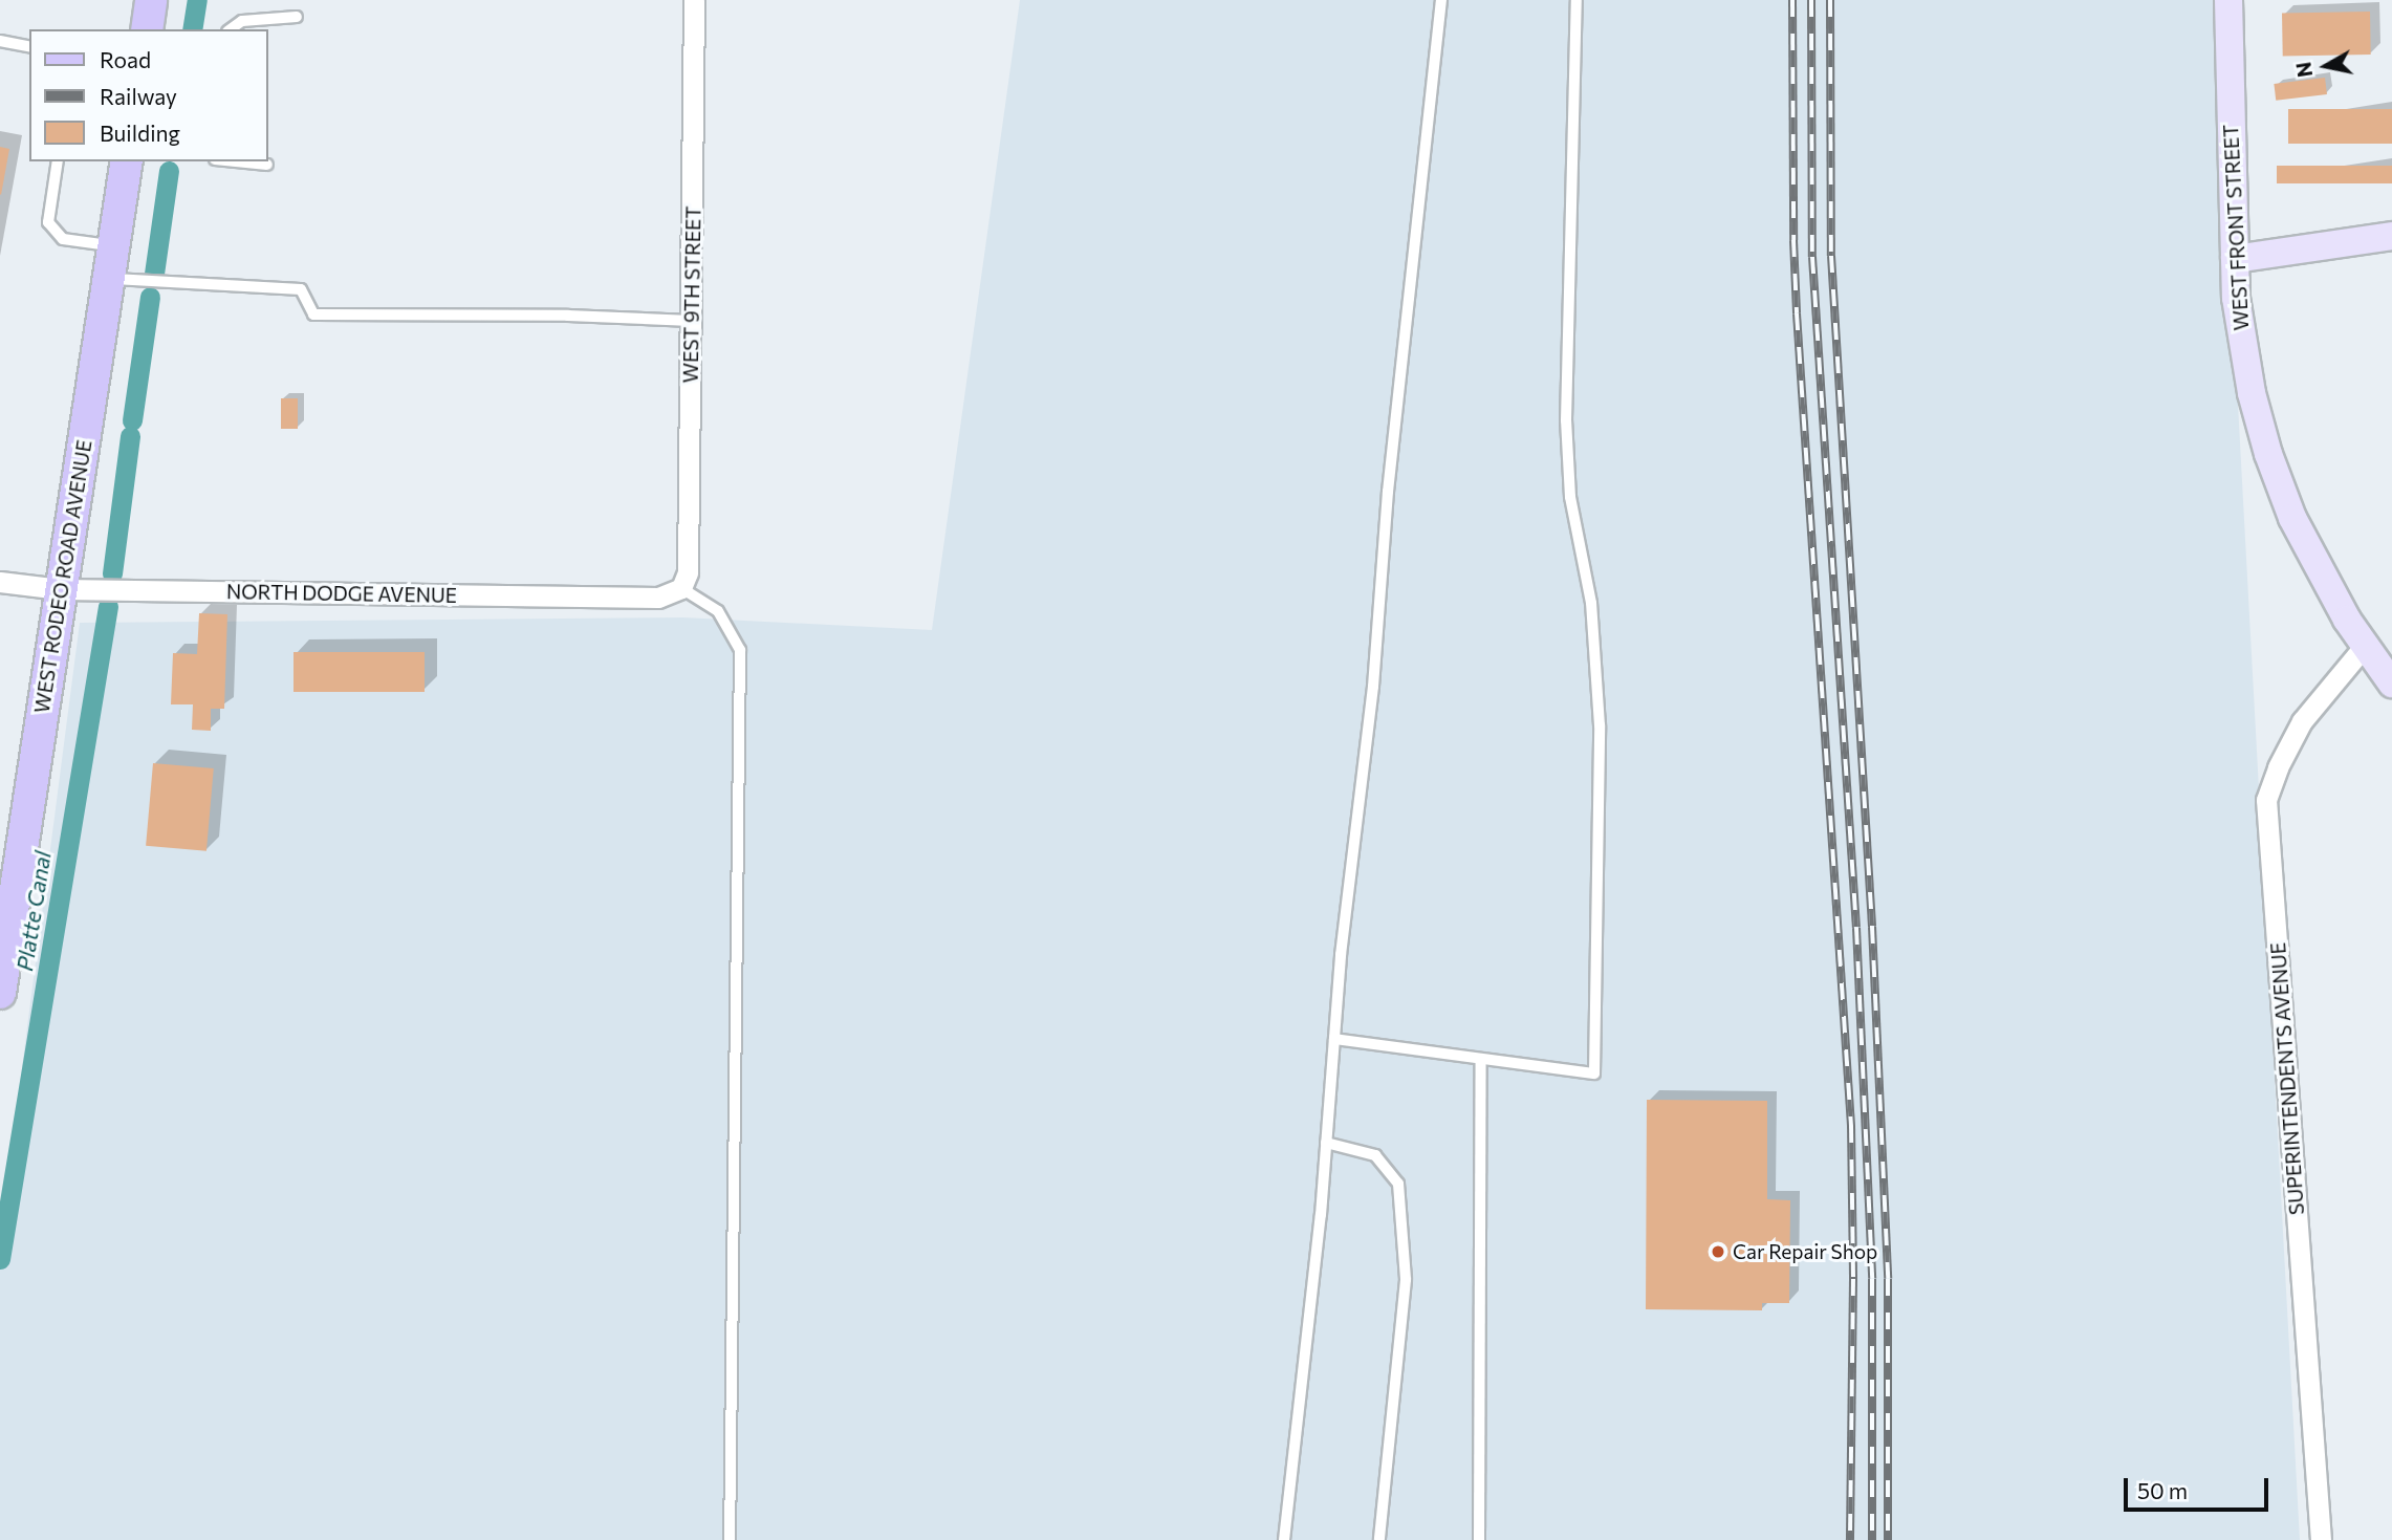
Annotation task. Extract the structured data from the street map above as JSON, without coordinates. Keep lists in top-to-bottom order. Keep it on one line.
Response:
{"streets":{"main road":["WEST RODEO ROAD AVENUE"],"street":["WEST FRONT STREET","WEST 9TH STREET","NORTH DODGE AVENUE","SUPERINTENDENTS AVENUE"]},"crossings":[["WEST FRONT STREET","SUPERINTENDENTS AVENUE"],["WEST 9TH STREET","NORTH DODGE AVENUE"],["WEST RODEO ROAD AVENUE","NORTH DODGE AVENUE"]],"water":["Platte Canal"],"places":["Car Repair Shop"],"legend":["Road","Railway","Building"],"scale_bar":"50 m","north":"left"}
